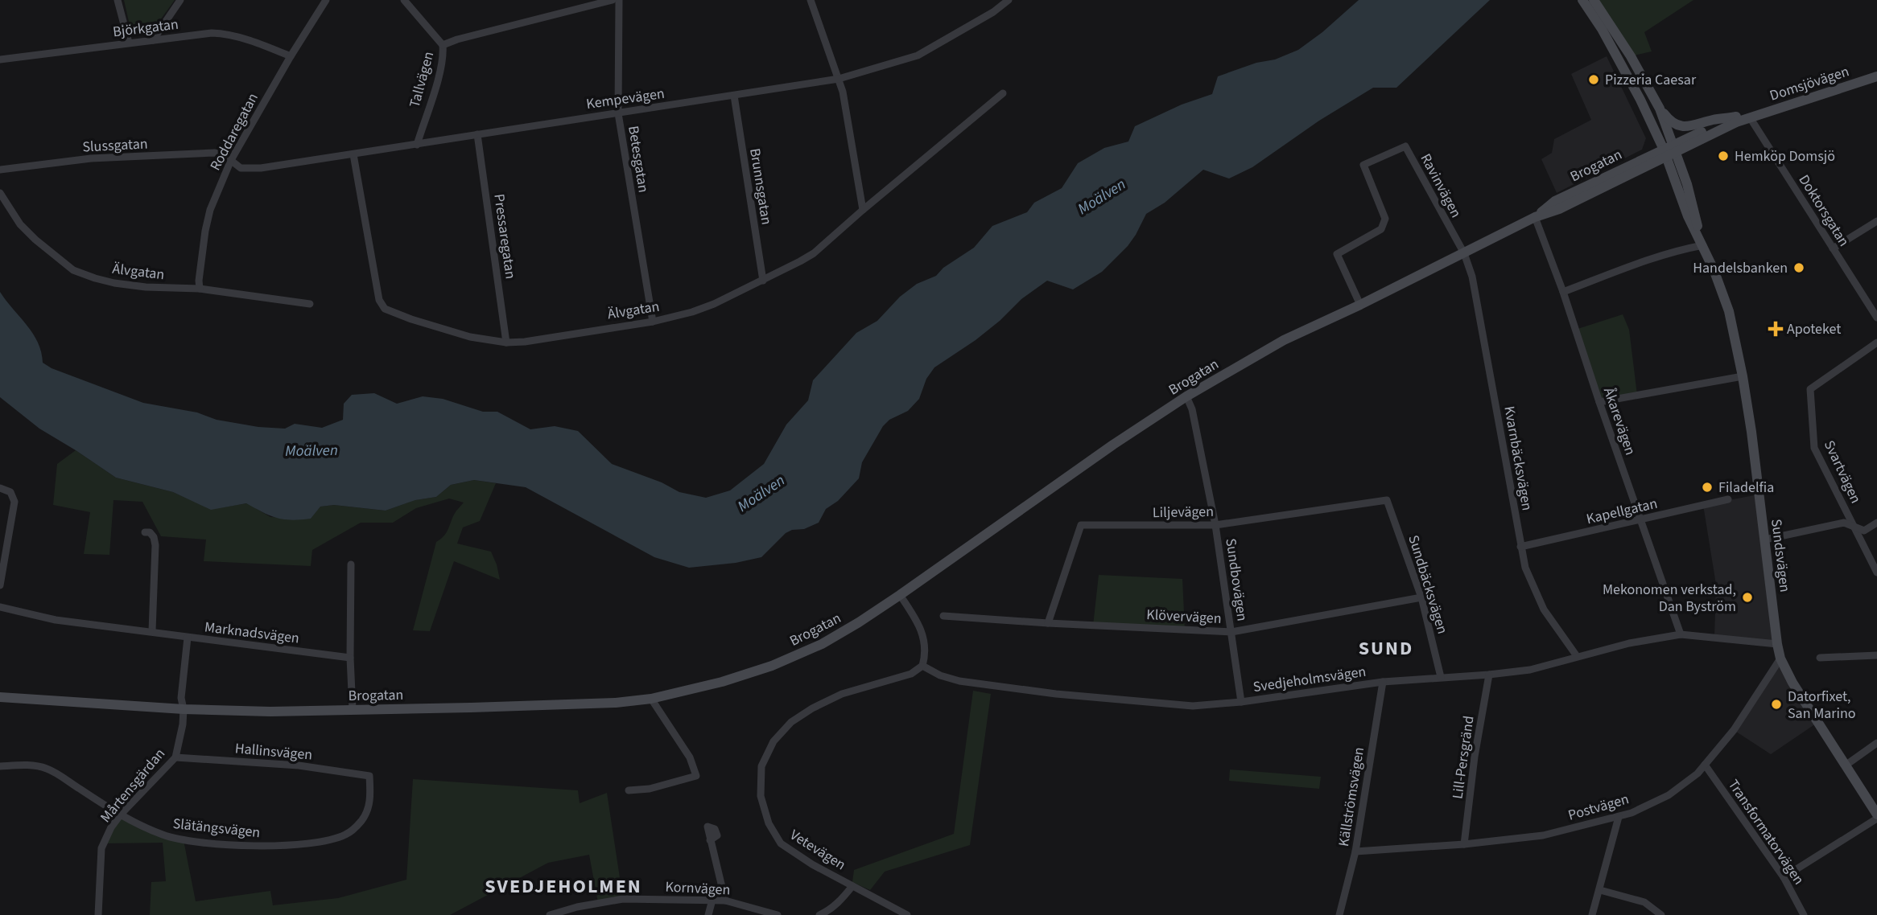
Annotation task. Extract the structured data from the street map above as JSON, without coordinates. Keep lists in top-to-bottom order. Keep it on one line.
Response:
{"streets":{"main road":["Domsjövägen","Brogatan","Sundsvägen"],"street":["Björkgatan","Tallvägen","Kempevägen","Roddaregatan","Slussgatan","Betesgatan","Ravinvägen","Brunnsgatan","Doktorsgatan","Pressaregatan","Älvgatan","Åkarevägen","Kvarnbäcksvägen","Svartvägen","Kapellgatan","Liljevägen","Sundbovägen","Sundbäcksvägen","Klövervägen","Marknadsvägen","Svedjeholmsvägen","Hallinsvägen","Lill-Persgränd","Mårtensgärdan","Källströmsvägen","Postvägen","Slätängsvägen","Transformatorvägen","Vetevägen","Kornvägen"]},"crossings":[["Björkgatan","Roddaregatan"],["Tallvägen","Kempevägen"],["Domsjövägen","Brogatan"],["Domsjövägen","Doktorsgatan"],["Domsjövägen","Sundsvägen"],["Kempevägen","Roddaregatan"],["Kempevägen","Slussgatan"],["Kempevägen","Betesgatan"],["Kempevägen","Brunnsgatan"],["Kempevägen","Pressaregatan"],["Kempevägen","Älvgatan"],["Roddaregatan","Slussgatan"],["Roddaregatan","Älvgatan"],["Betesgatan","Älvgatan"],["Brogatan","Ravinvägen"],["Brogatan","Åkarevägen"],["Brogatan","Kvarnbäcksvägen"],["Brogatan","Sundsvägen"],["Brogatan","Sundbovägen"],["Brogatan","Mårtensgärdan"],["Ravinvägen","Kvarnbäcksvägen"],["Brunnsgatan","Älvgatan"],["Pressaregatan","Älvgatan"],["Åkarevägen","Kapellgatan"],["Åkarevägen","Svedjeholmsvägen"],["Kvarnbäcksvägen","Kapellgatan"],["Kvarnbäcksvägen","Svedjeholmsvägen"],["Liljevägen","Sundbovägen"],["Liljevägen","Sundbäcksvägen"],["Liljevägen","Klövervägen"],["Sundsvägen","Svedjeholmsvägen"],["Sundsvägen","Postvägen"],["Sundbovägen","Klövervägen"],["Sundbovägen","Svedjeholmsvägen"],["Sundbäcksvägen","Klövervägen"],["Sundbäcksvägen","Svedjeholmsvägen"],["Marknadsvägen","Mårtensgärdan"],["Svedjeholmsvägen","Lill-Persgränd"],["Svedjeholmsvägen","Källströmsvägen"],["Svedjeholmsvägen","Vetevägen"],["Hallinsvägen","Mårtensgärdan"],["Hallinsvägen","Slätängsvägen"],["Lill-Persgränd","Postvägen"],["Mårtensgärdan","Slätängsvägen"],["Källströmsvägen","Postvägen"],["Postvägen","Transformatorvägen"]],"districts":["SUND","SVEDJEHOLMEN"],"water":["Moälven"],"places":{"other":["Pizzeria Caesar","Hemköp Domsjö","Handelsbanken","Filadelfia","Mekonomen verkstad, Dan Byström","Datorfixet, San Marino"],"health":["Apoteket"]}}
